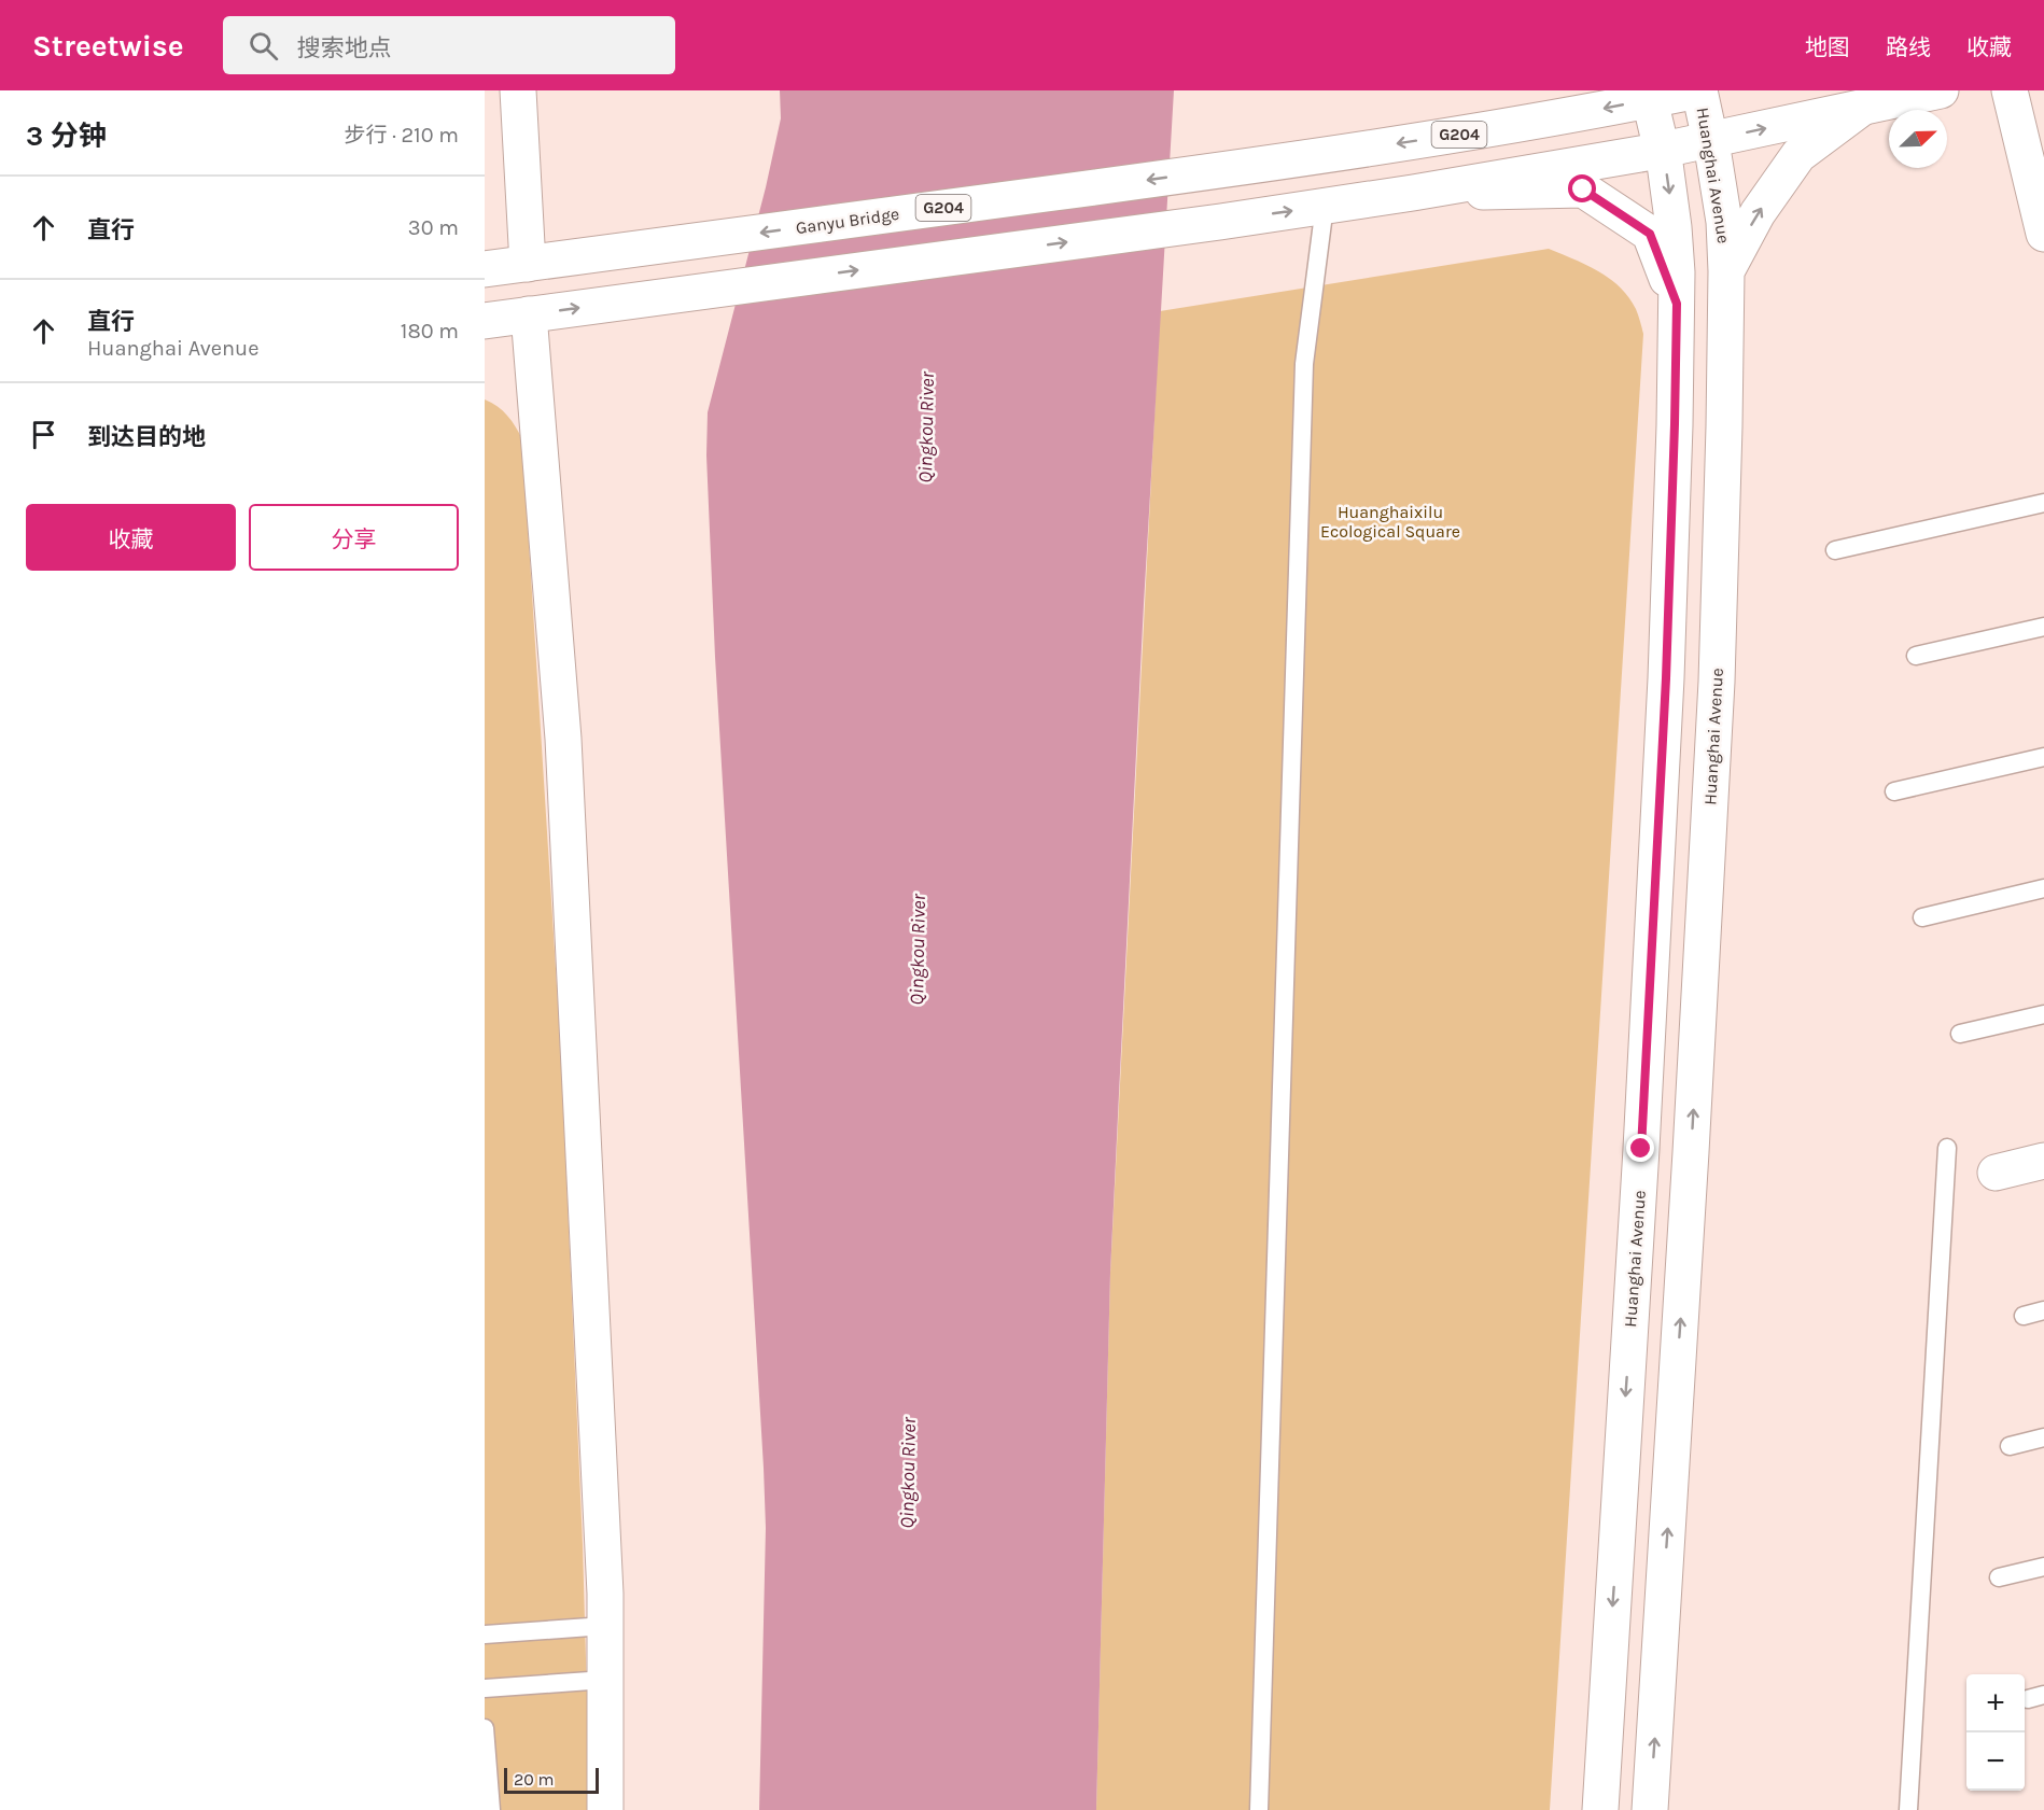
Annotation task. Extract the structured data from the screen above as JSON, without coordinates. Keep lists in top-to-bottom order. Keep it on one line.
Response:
{"streets":{"main road":["G204","Huanghai Avenue","Ganyu Bridge"]},"crossings":[["G204","Huanghai Avenue"],["G204","Ganyu Bridge"],["Huanghai Avenue","Ganyu Bridge"]],"water":["Qingkou River"],"parks":["Huanghaixilu Ecological Square"],"scale_bar":"20 m","north":"top right","page":{"header":"Streetwise","search":"搜索地点","nav":["地图","路线","收藏"],"heading":["3 分钟","步行 · 210 m"],"list":[["直行","30 m"],["直行","Huanghai Avenue","180 m"],"到达目的地"],"buttons":["收藏","分享"],"map_buttons":["+","−"],"scale":"20 m"}}
